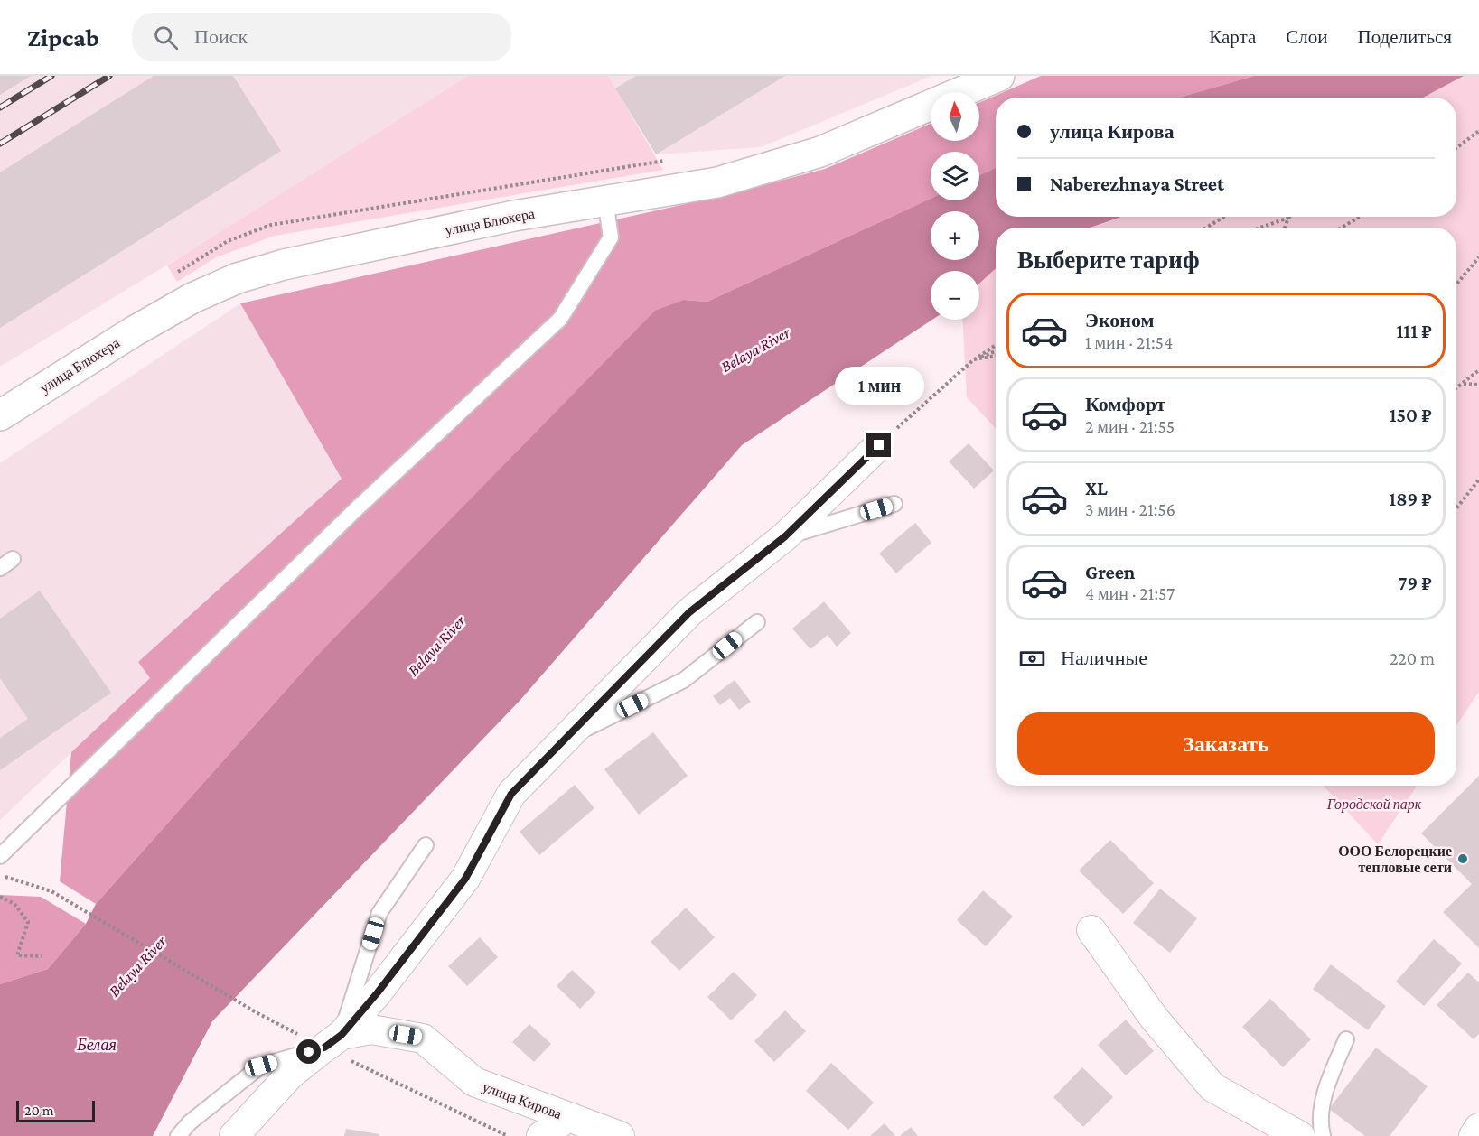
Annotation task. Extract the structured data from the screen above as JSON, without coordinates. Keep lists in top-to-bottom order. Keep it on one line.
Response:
{"streets":{"main road":["улица Блюхера"],"street":["улица Кирова"]},"water":["Belaya River","Белая"],"parks":["Городской парк"],"places":["ООО Белорецкие тепловые сети"],"scale_bar":"20 m","north":"top","page":{"header":"Zipcab","search":"Поиск","nav":["Карта","Слои","Поделиться"],"map_buttons":["+","−"],"banner":["улица Кирова","Naberezhnaya Street"],"heading":"Выберите тариф","list":[{"name":"Эконом","note":"1 мин · 21:54","value":"111 ₽"},{"name":"Комфорт","note":"2 мин · 21:55","value":"150 ₽"},{"name":"XL","note":"3 мин · 21:56","value":"189 ₽"},{"name":"Green","note":"4 мин · 21:57","value":"79 ₽"}],"bubble":"1 мин","pay":["Наличные","220 m"],"buttons":"Заказать","scale":"20 m"}}
